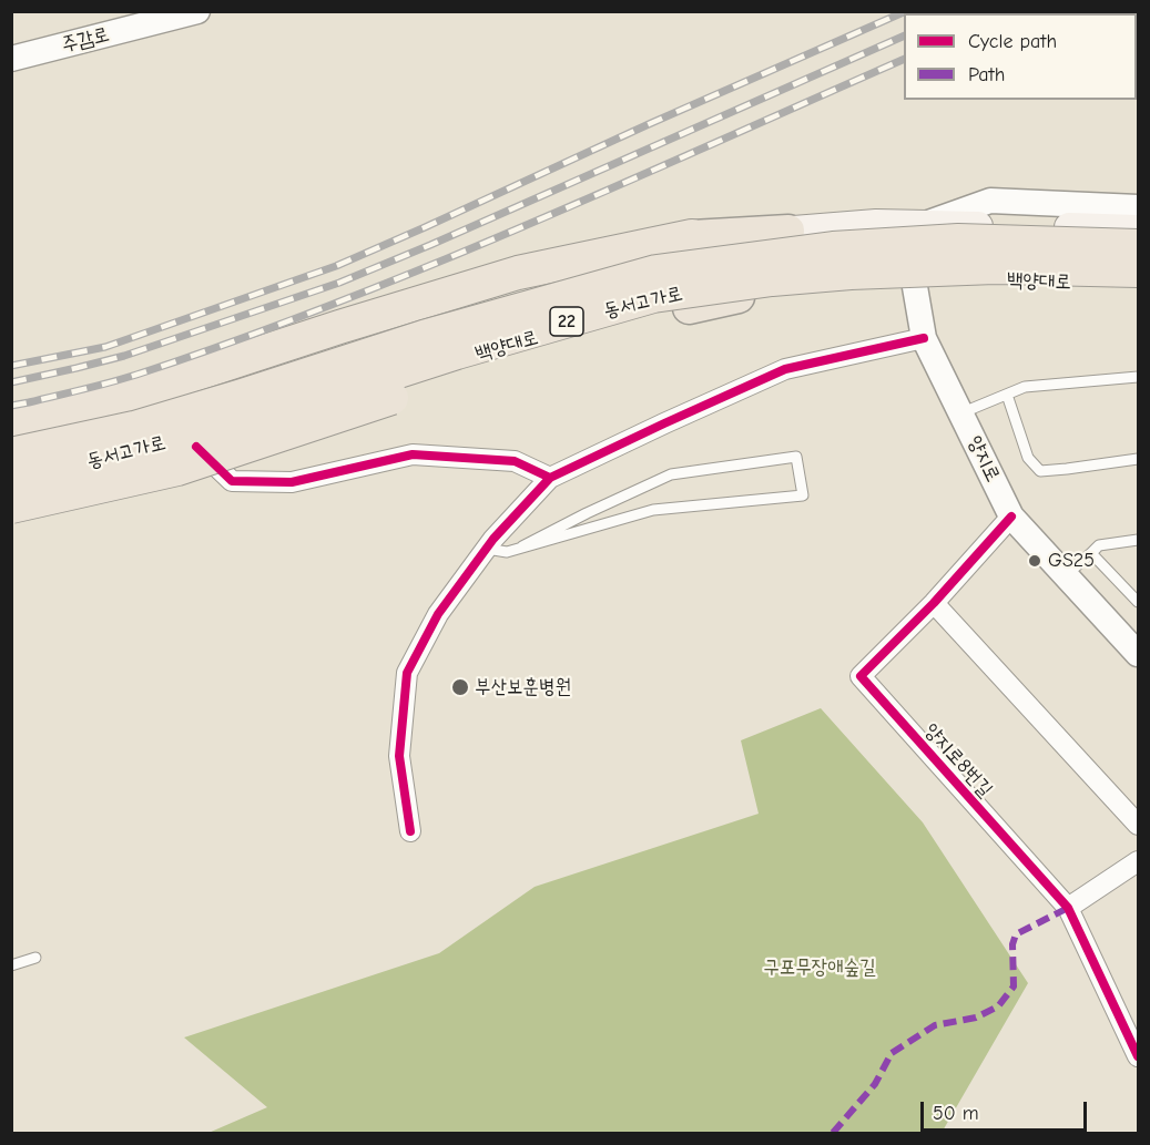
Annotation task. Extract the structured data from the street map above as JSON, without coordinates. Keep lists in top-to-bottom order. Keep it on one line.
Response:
{"streets":{"highway":["동서고가로","22"],"main road":["백양대로"],"street":["주감로","양지로","양지로8번길"]},"crossings":[["백양대로","양지로"],["양지로","양지로8번길"]],"parks":["구포무장애숲길"],"places":["GS25","부산보훈병원"],"legend":["Cycle path","Path"],"scale_bar":"50 m"}
